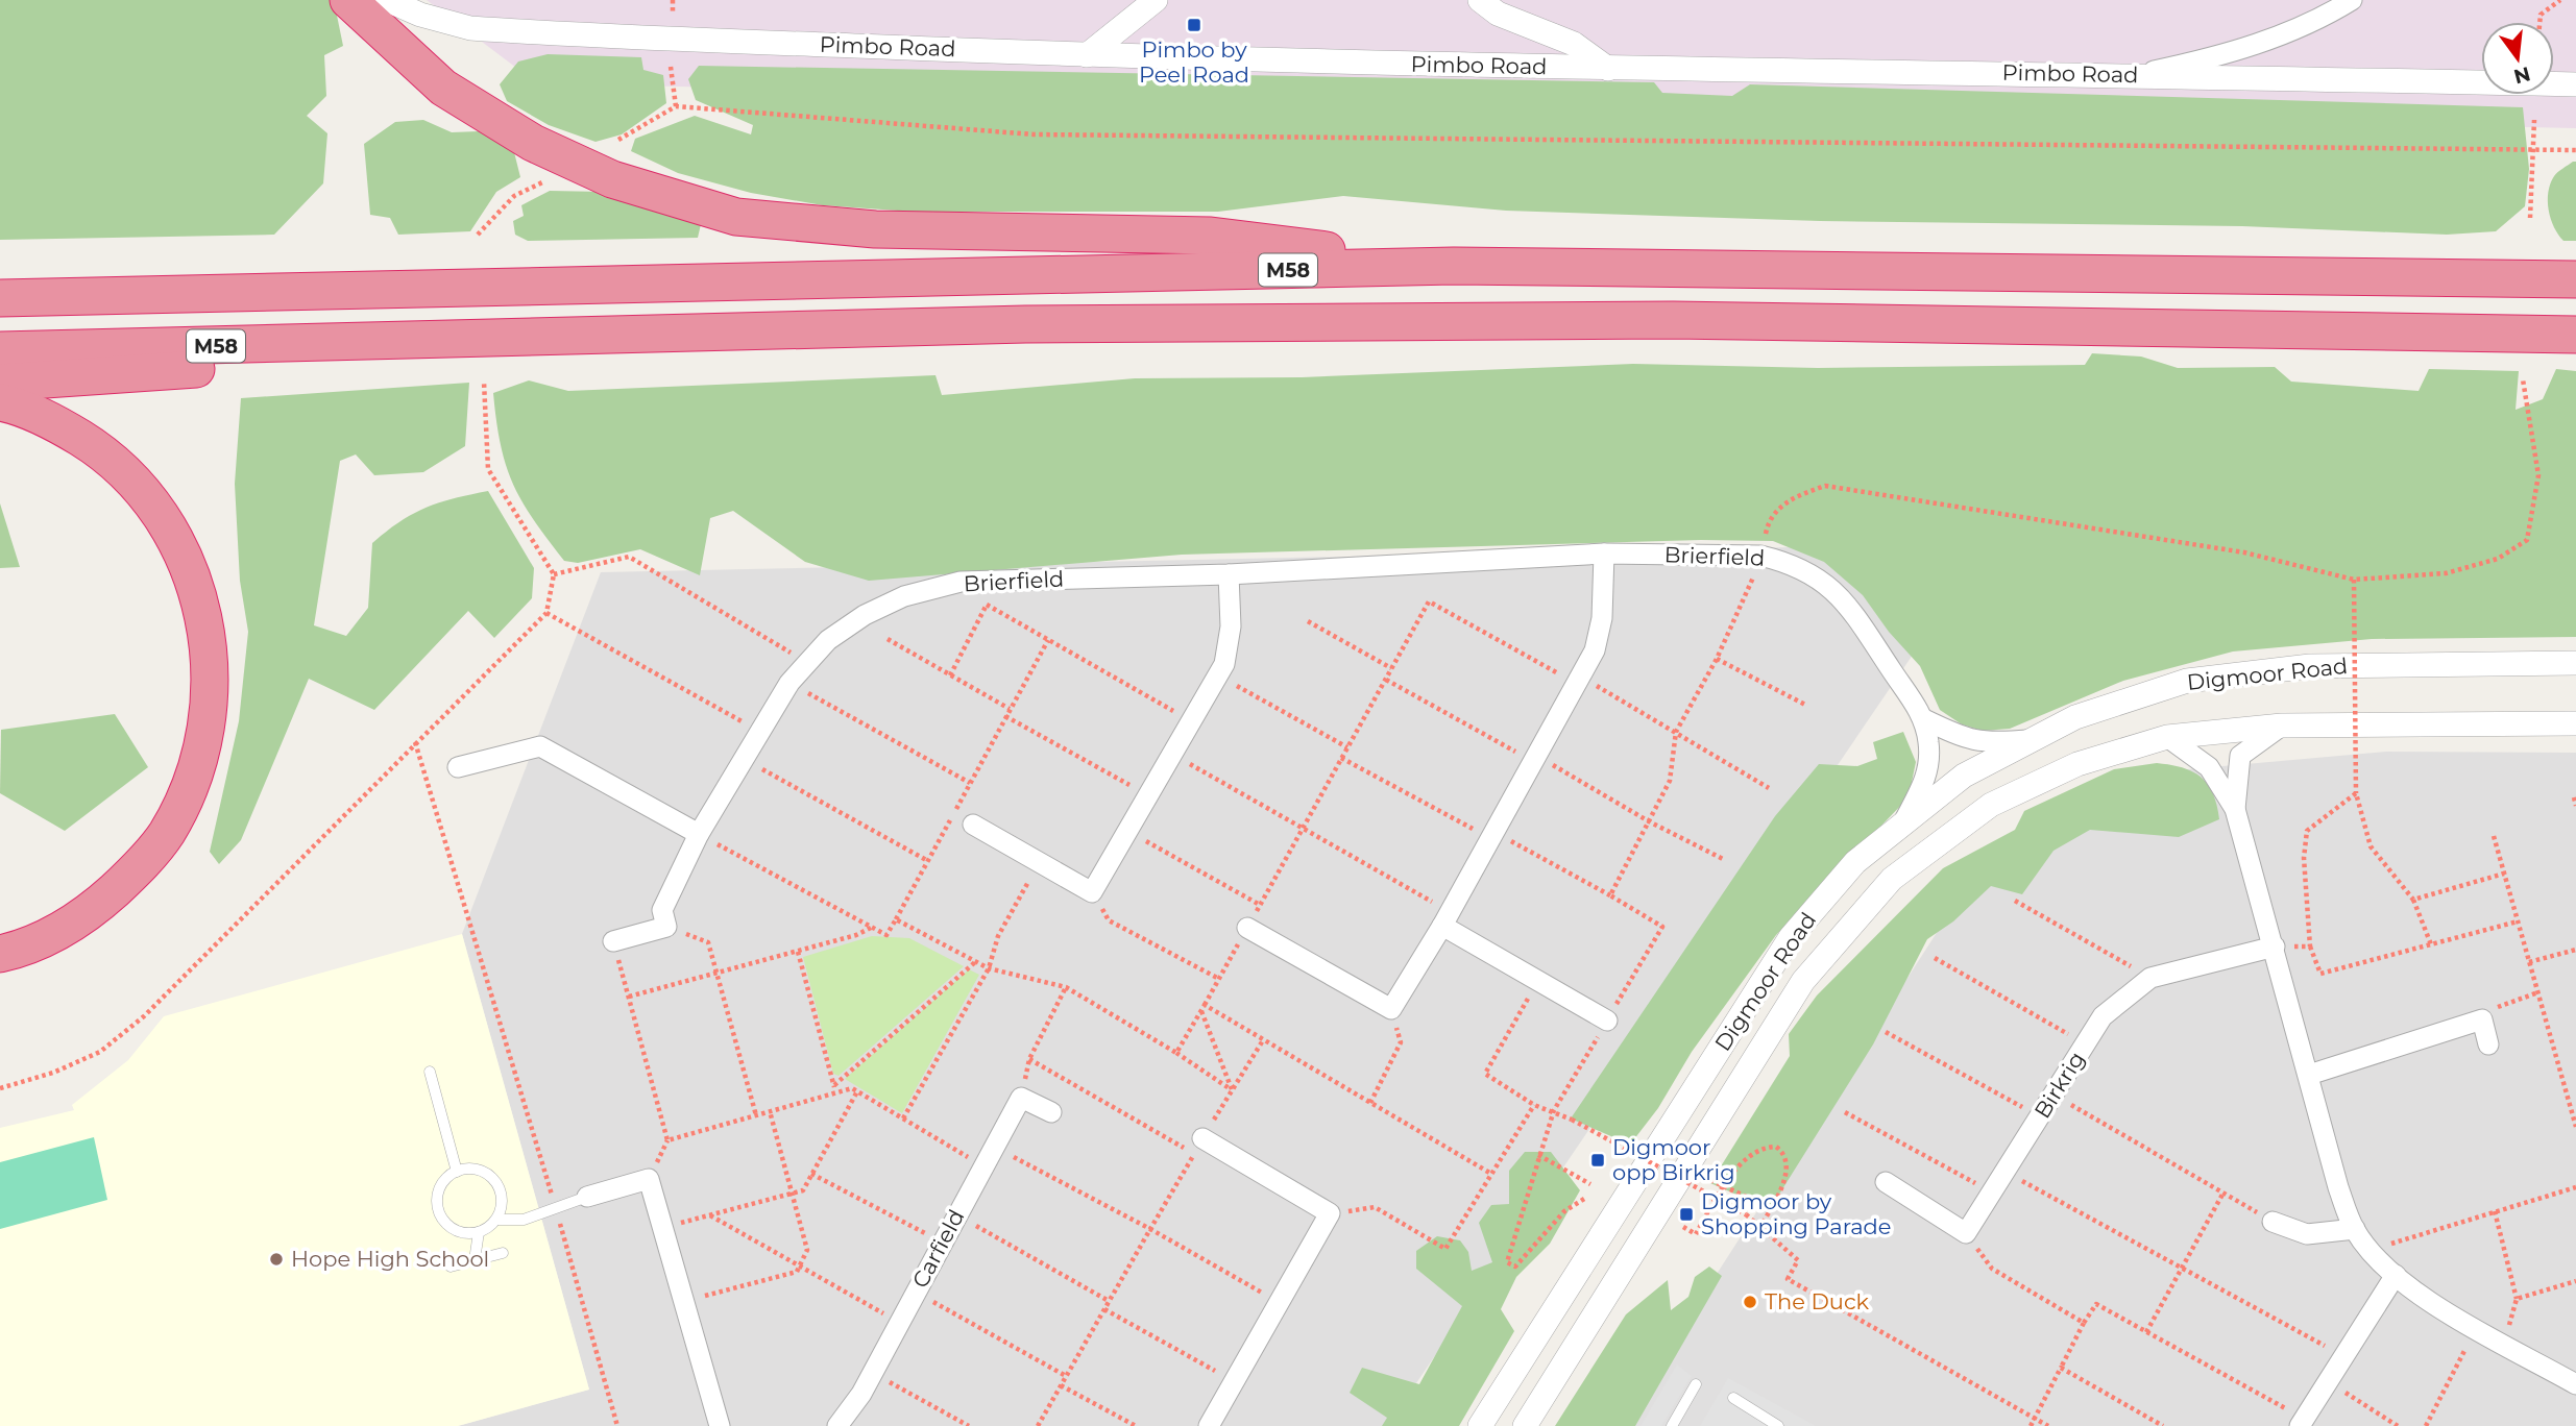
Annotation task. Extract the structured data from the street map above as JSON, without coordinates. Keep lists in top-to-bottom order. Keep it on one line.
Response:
{"streets":{"highway":["M58"],"street":["Pimbo Road","Brierfield","Digmoor Road","Birkrig","Carfield"]},"crossings":[["Brierfield","Digmoor Road"]],"places":{"transit":["Pimbo by Peel Road","Digmoor opp Birkrig","Digmoor by Shopping Parade"],"other":["Hope High School","The Duck"]},"north":"bottom"}
